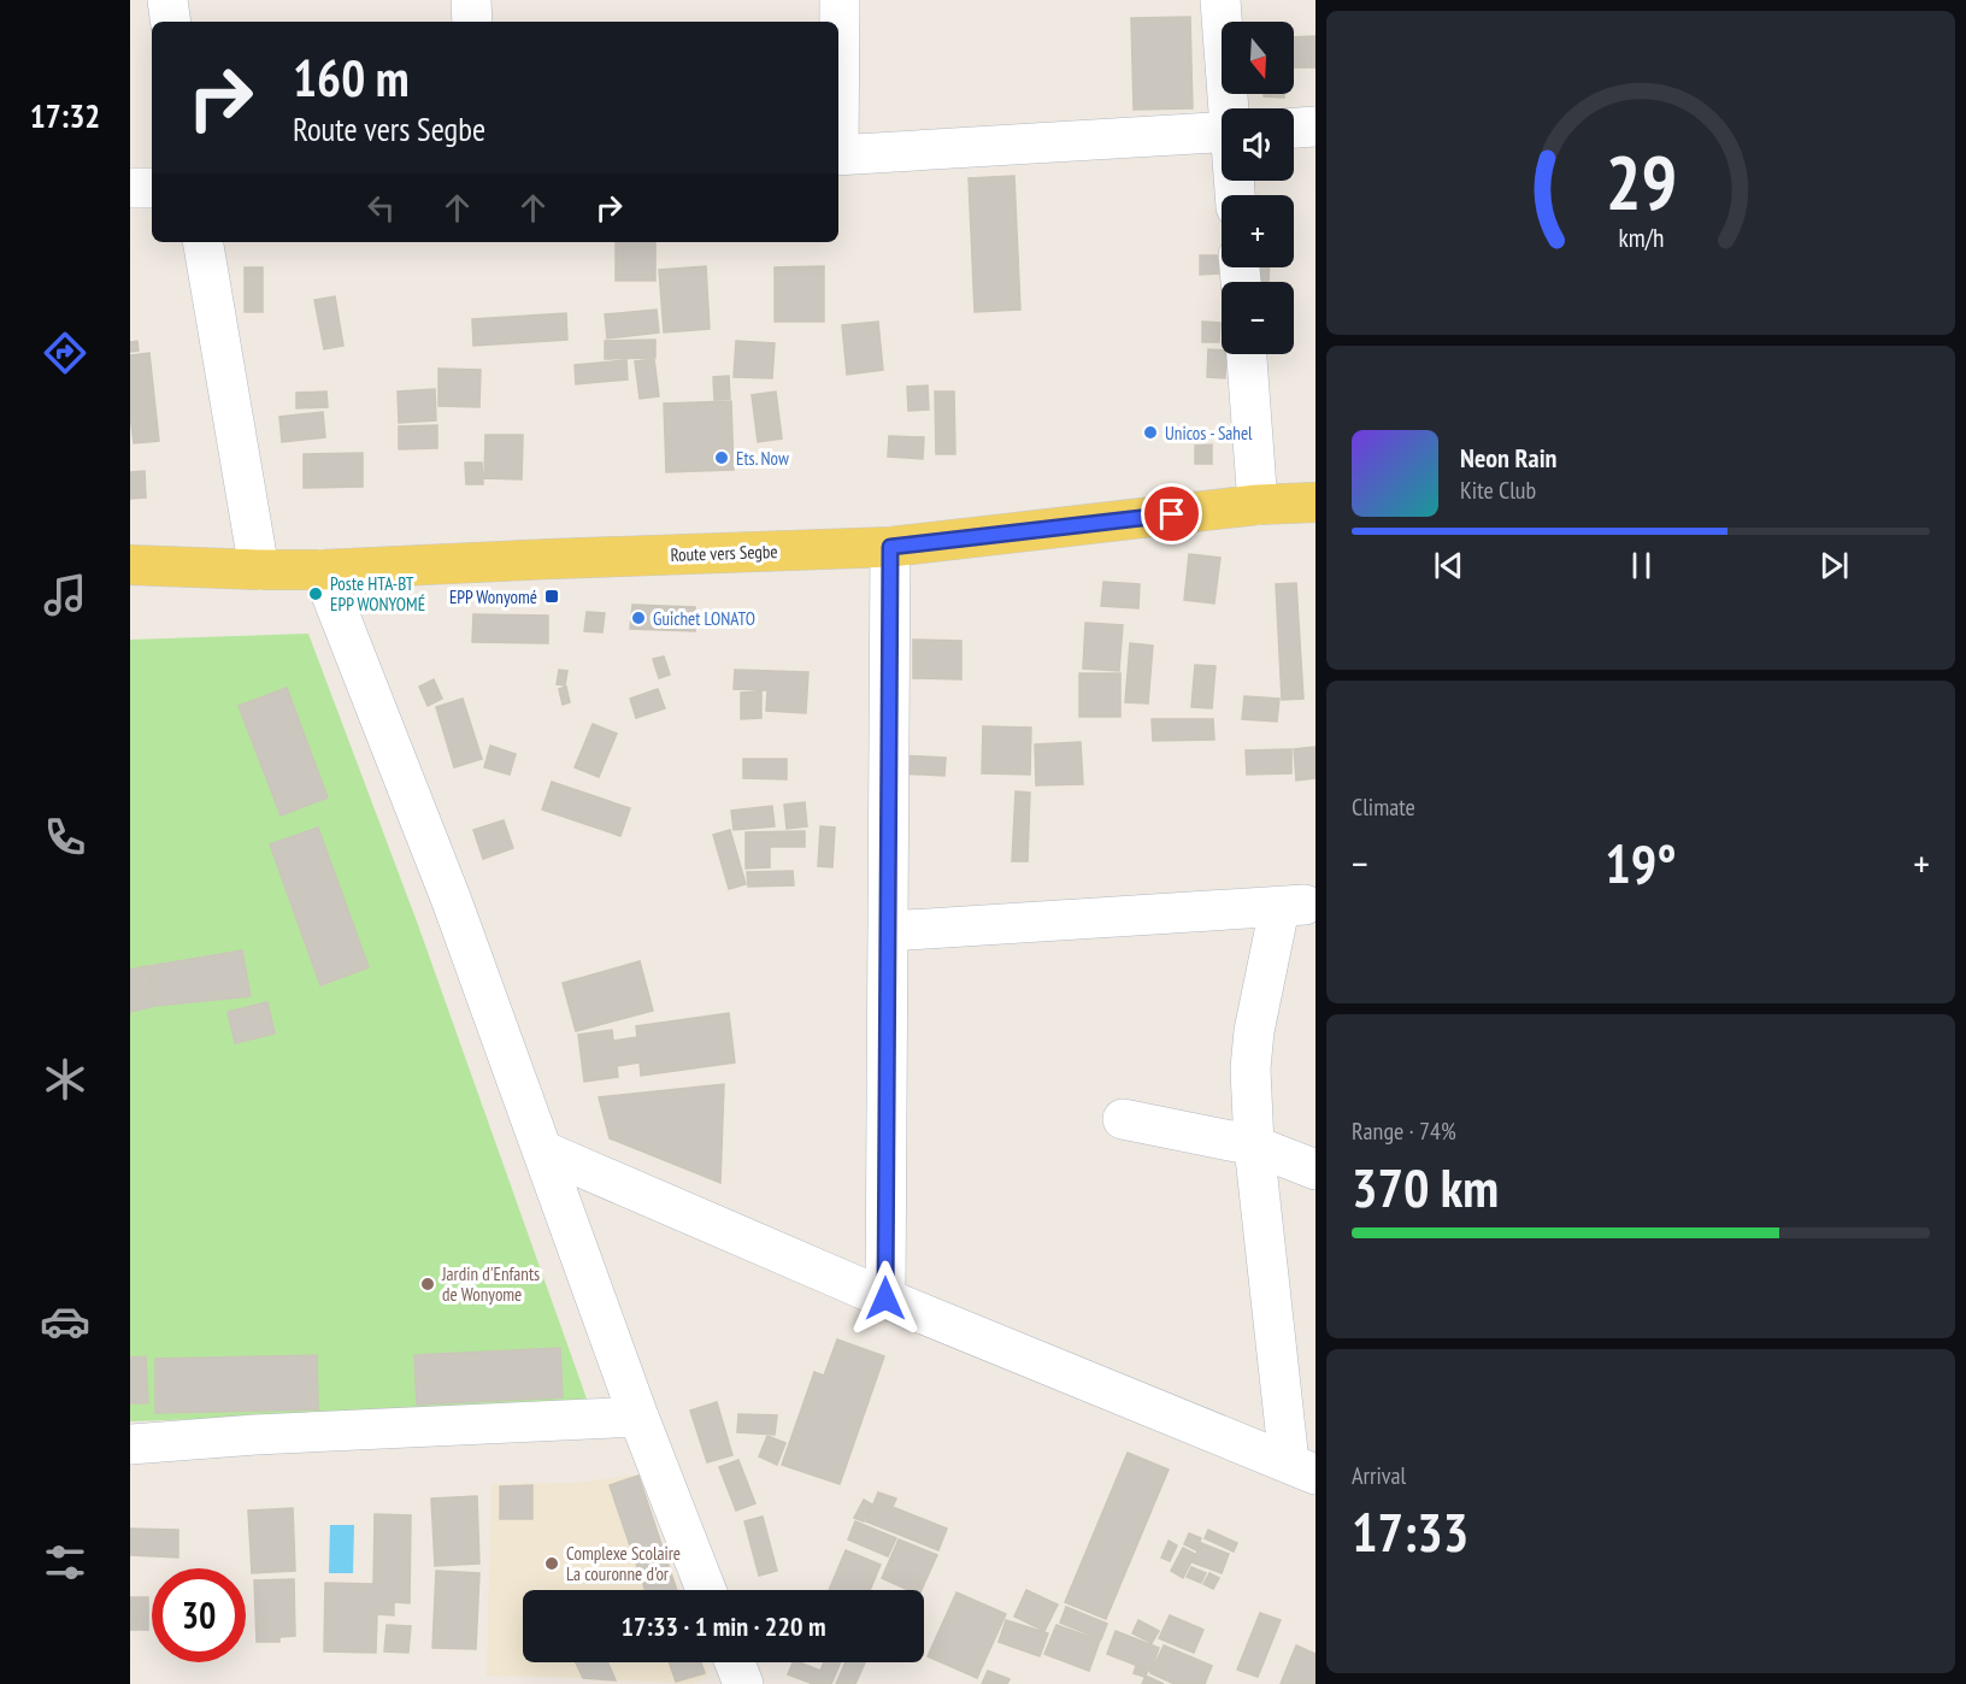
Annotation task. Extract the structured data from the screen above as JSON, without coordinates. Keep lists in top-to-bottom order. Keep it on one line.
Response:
{"streets":{"main road":["Route vers Segbe"]},"places":{"other":["Unicos - Sahel","Ets. Now","Poste HTA-BT EPP WONYOMÉ","Guichet LONATO","Jardin d'Enfants de Wonyome","Complexe Scolaire La couronne d'or"],"transit":["EPP Wonyomé"]},"north":"bottom","page":{"tabs":"17:32","map_buttons":["+","−"],"turn":["160 m","Route vers Segbe"],"song":["Neon Rain","Kite Club"],"tile":["Climate",["Range · 74%","370 km"],["Arrival","17:33"]],"heat":["−","19°","+"],"limit":"30","trip":"17:33 · 1 min · 220 m","gauge":["29","km/h"]}}
